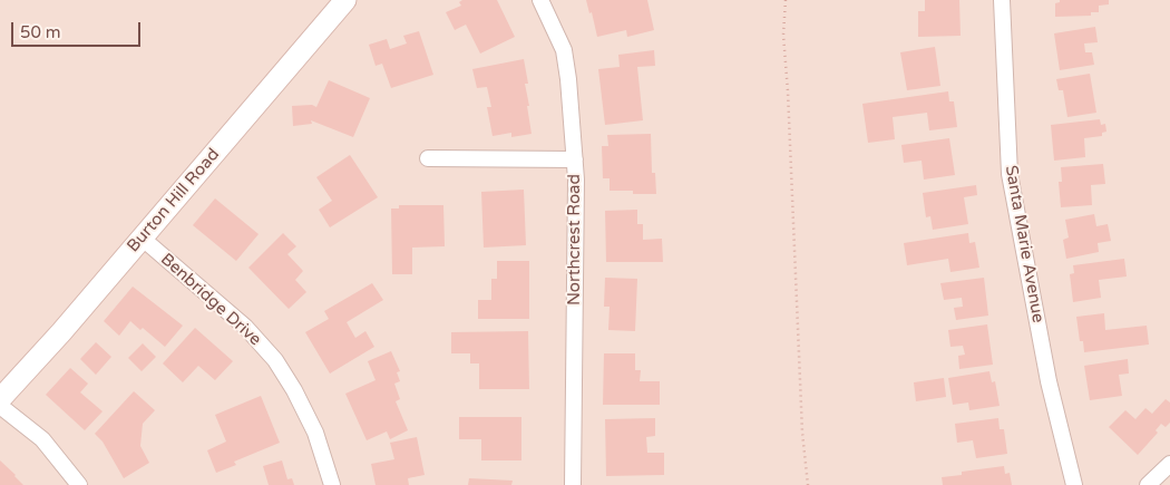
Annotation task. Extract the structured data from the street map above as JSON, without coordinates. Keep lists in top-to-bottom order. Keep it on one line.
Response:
{"streets":{"street":["Burton Hill Road","Northcrest Road","Santa Marie Avenue","Benbridge Drive"]},"crossings":[["Burton Hill Road","Benbridge Drive"]],"scale_bar":"50 m"}
